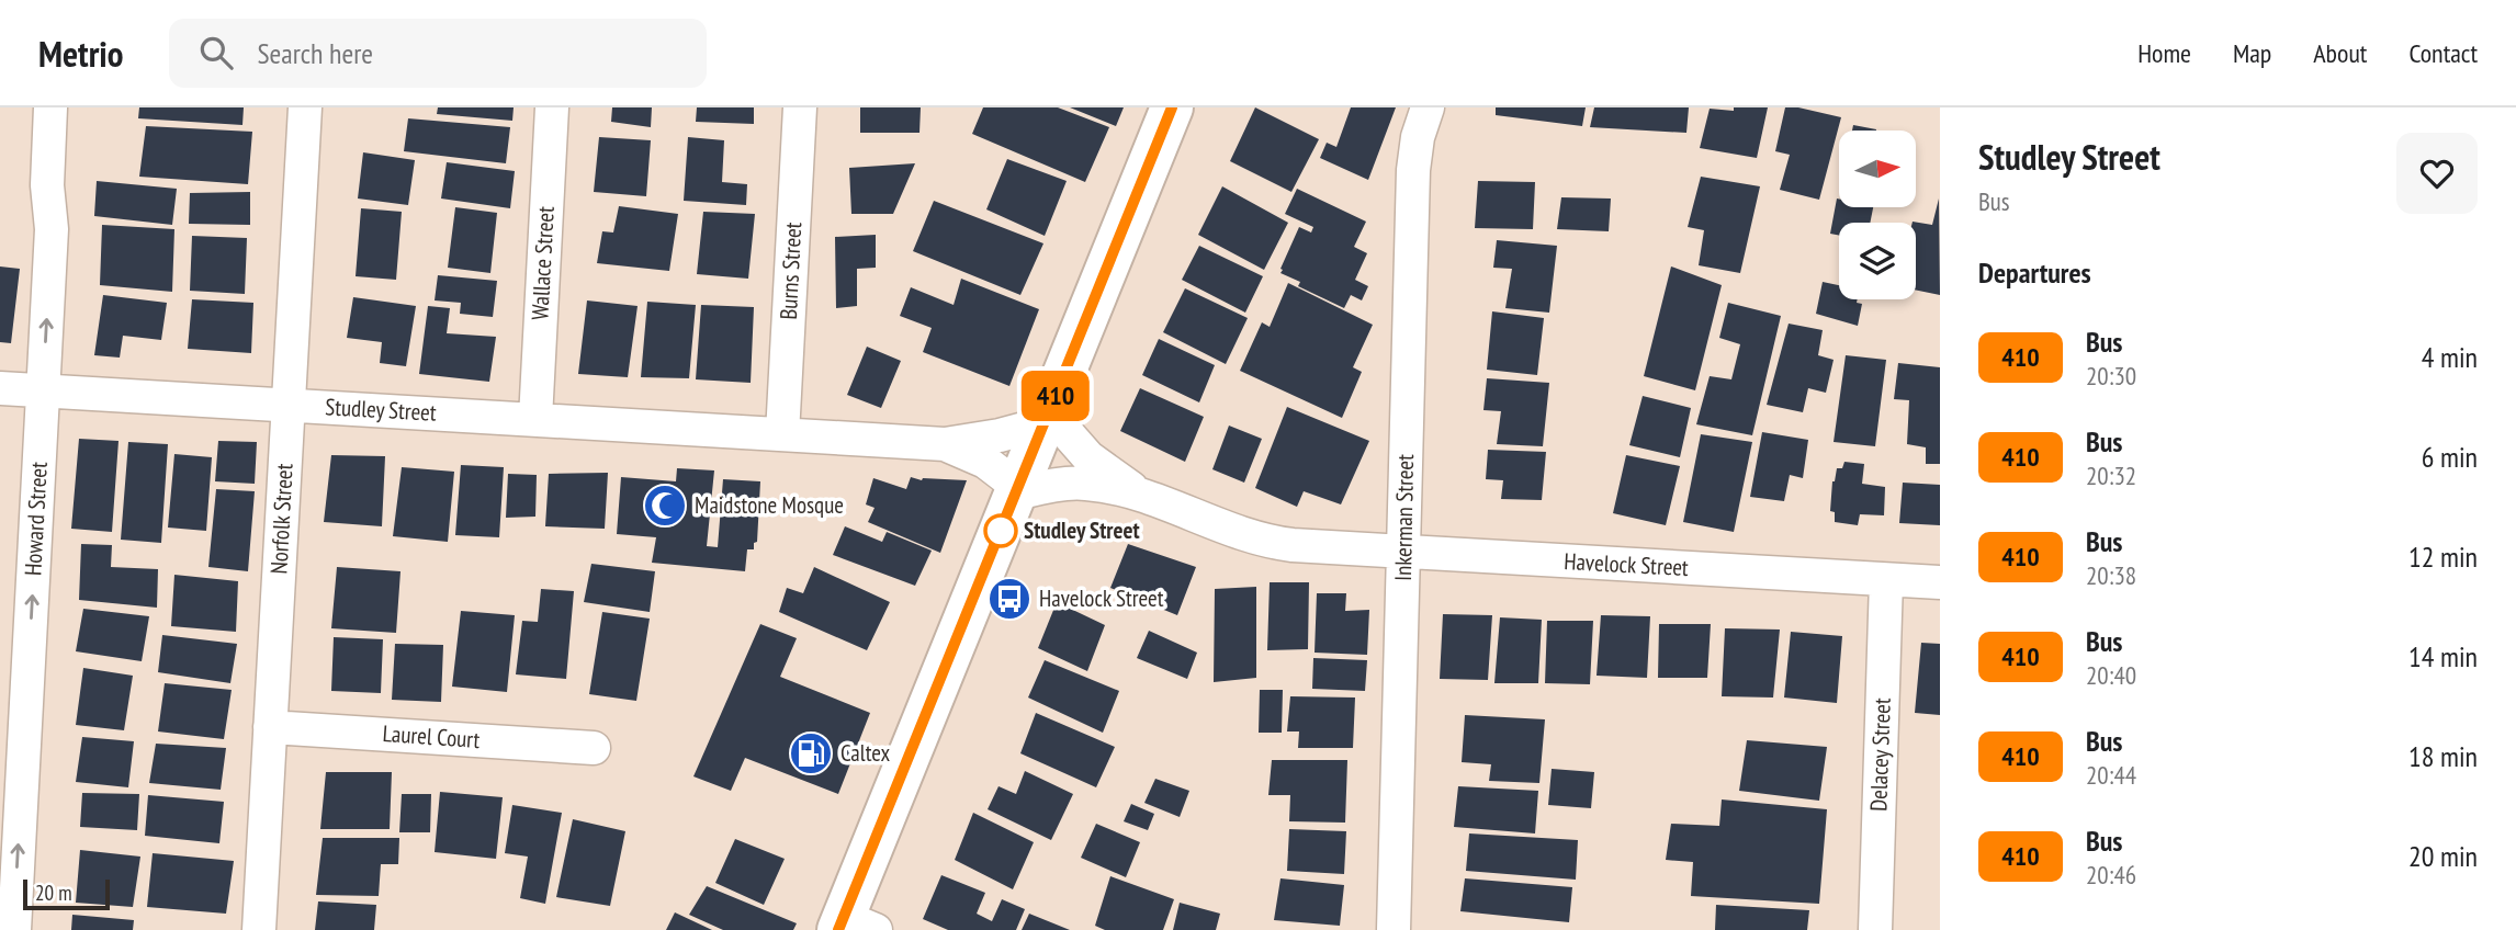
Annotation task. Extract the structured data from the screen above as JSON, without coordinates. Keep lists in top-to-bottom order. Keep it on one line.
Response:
{"streets":{"street":["Wallace Street","Burns Street","Studley Street","Inkerman Street","Howard Street","Norfolk Street","Havelock Street","Laurel Court","Delacey Street"]},"crossings":[["Wallace Street","Studley Street"],["Burns Street","Studley Street"],["Studley Street","Howard Street"],["Studley Street","Norfolk Street"],["Studley Street","Havelock Street"],["Inkerman Street","Havelock Street"],["Norfolk Street","Laurel Court"],["Havelock Street","Delacey Street"]],"one_way":["Howard Street"],"places":{"mosque":["Maidstone Mosque"],"other":["Studley Street"],"bus stop":["Havelock Street"],"fuel station":["Caltex"]},"lines":["bus line 410"],"scale_bar":"20 m","north":"right","page":{"header":"Metrio","search":"Search here","nav":["Home","Map","About","Contact"],"on_map":"410","heading":[["Studley Street","Bus"],"Departures"],"list":[{"mark":"410","name":"Bus","note":"20:30","value":"4 min"},{"mark":"410","name":"Bus","note":"20:32","value":"6 min"},{"mark":"410","name":"Bus","note":"20:38","value":"12 min"},{"mark":"410","name":"Bus","note":"20:40","value":"14 min"},{"mark":"410","name":"Bus","note":"20:44","value":"18 min"},{"mark":"410","name":"Bus","note":"20:46","value":"20 min"}],"scale":"20 m"}}
